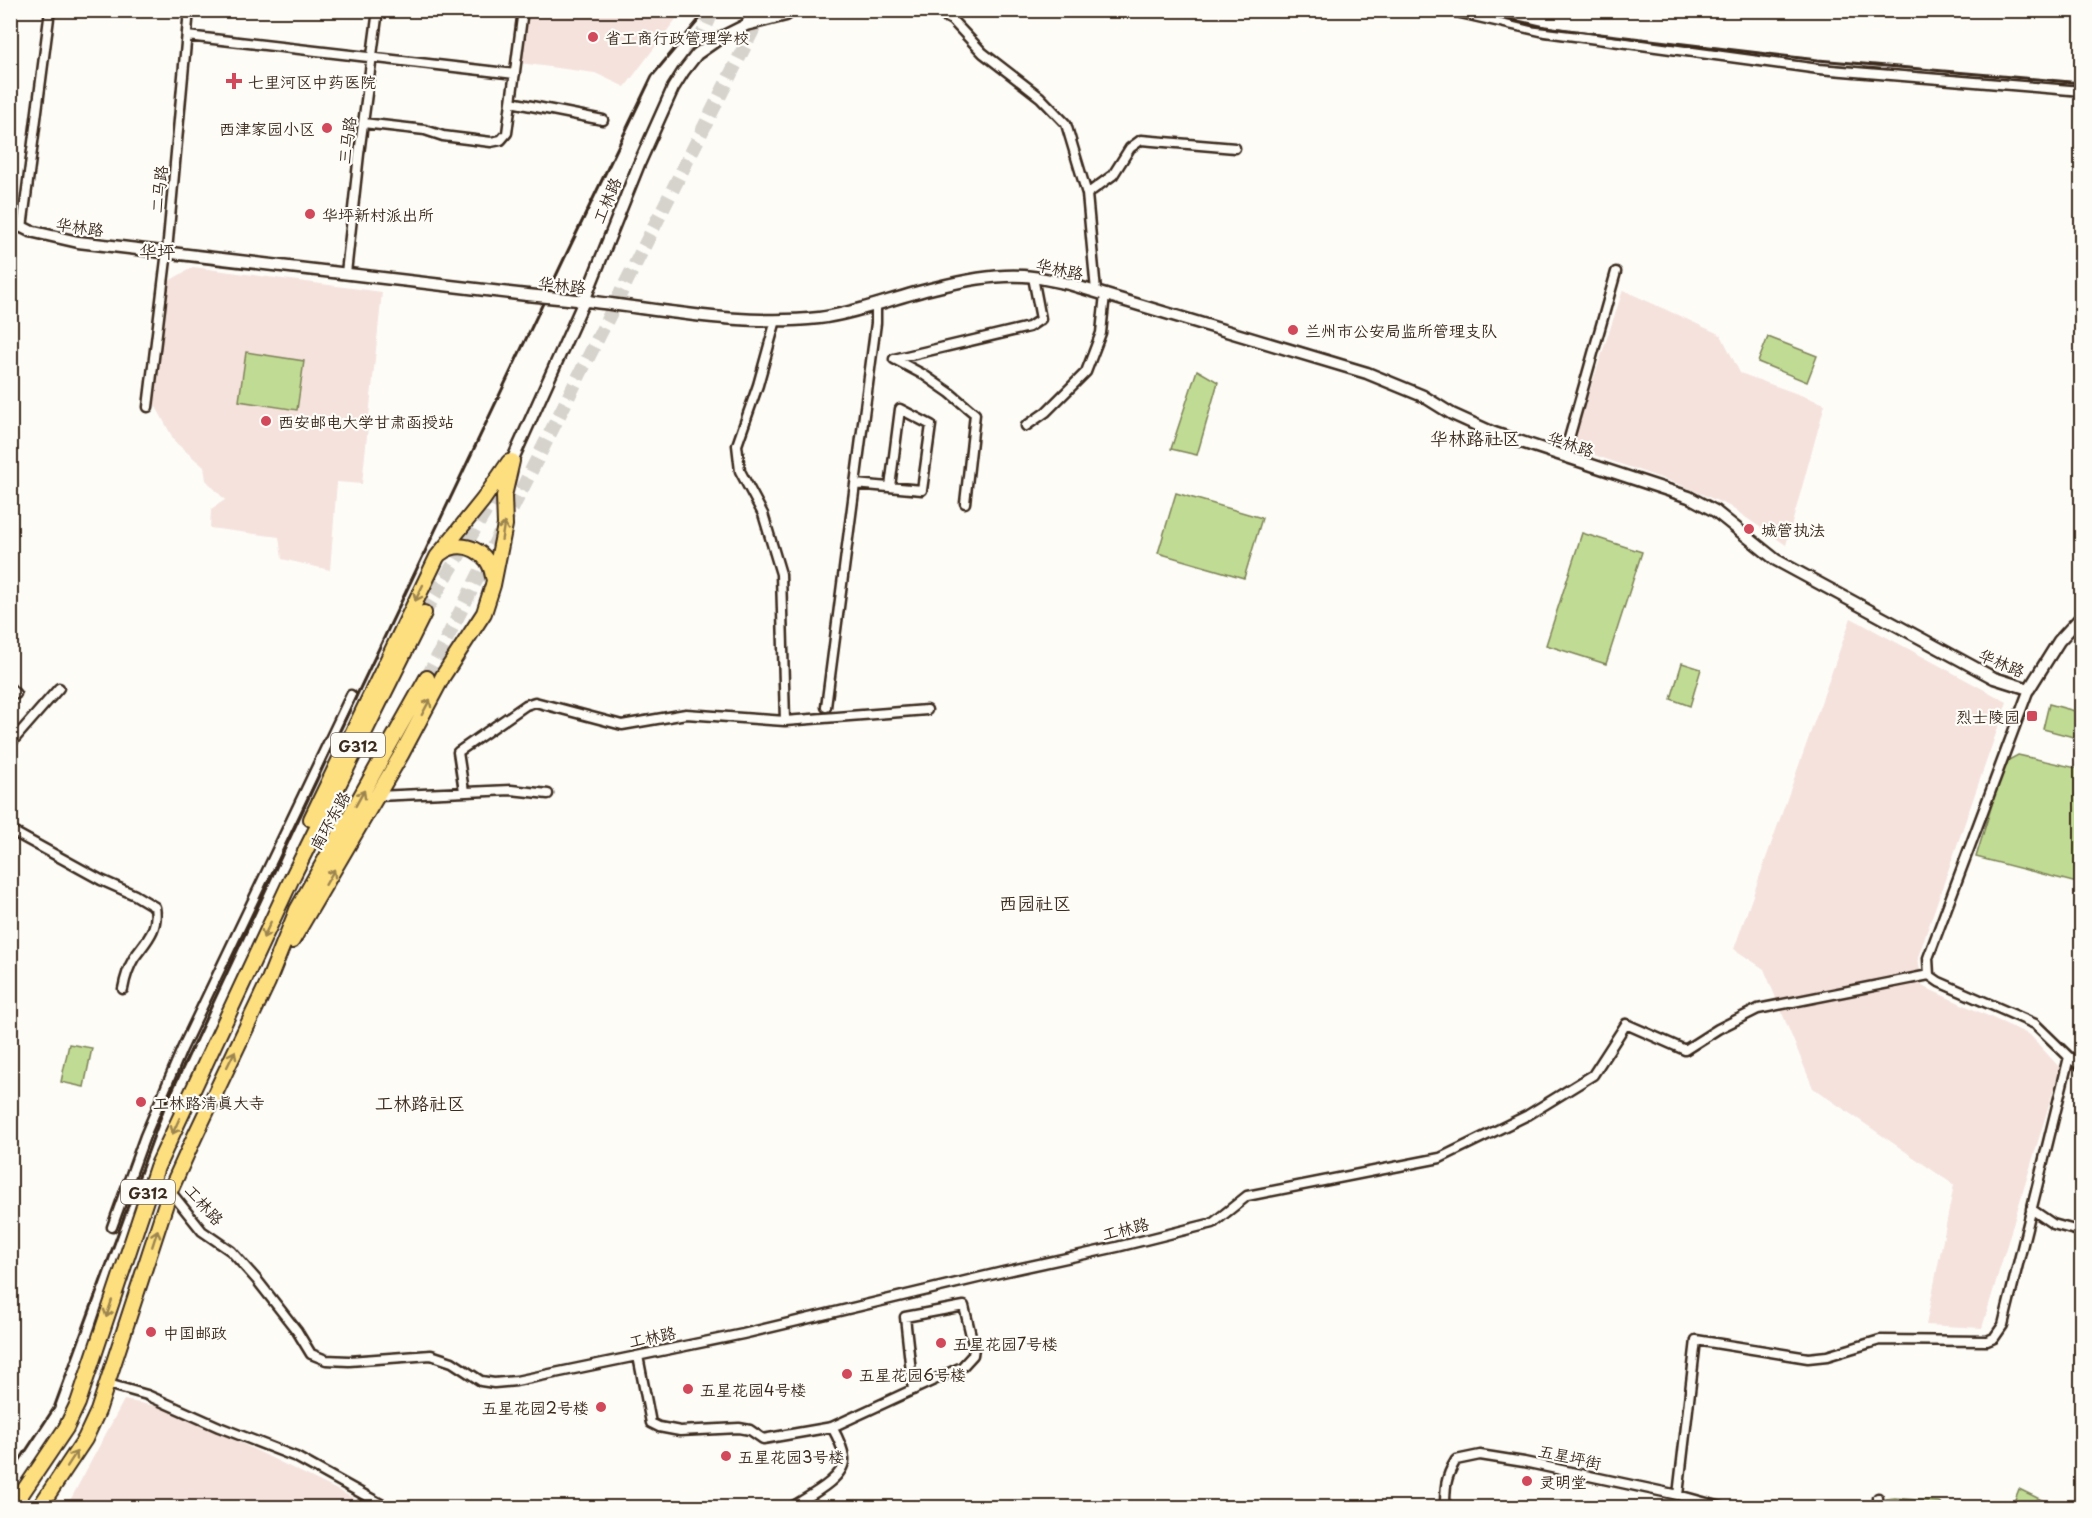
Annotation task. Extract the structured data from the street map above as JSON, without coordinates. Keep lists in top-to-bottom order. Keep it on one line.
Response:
{"streets":{"highway":["工林路","G312","南环东路"],"street":["三马路","二马路","华林路","五星坪街"]},"crossings":[["三马路","华林路"],["二马路","华林路"],["工林路","华林路"],["工林路","G312"],["工林路","南环东路"],["G312","南环东路"]],"districts":["华坪","华林路社区","西园社区","工林路社区"],"places":{"other":["省工商行政管理学校","西津家园小区","华坪新村派出所","兰州市公安局监所管理支队","西安邮电大学甘肃函授站","城管执法","工林路清真大寺","中国邮政","五星花园7号楼","五星花园6号楼","五星花园4号楼","五星花园2号楼","五星花园3号楼","灵明堂"],"health":["七里河区中药医院"],"transit":["烈士陵园"]}}
